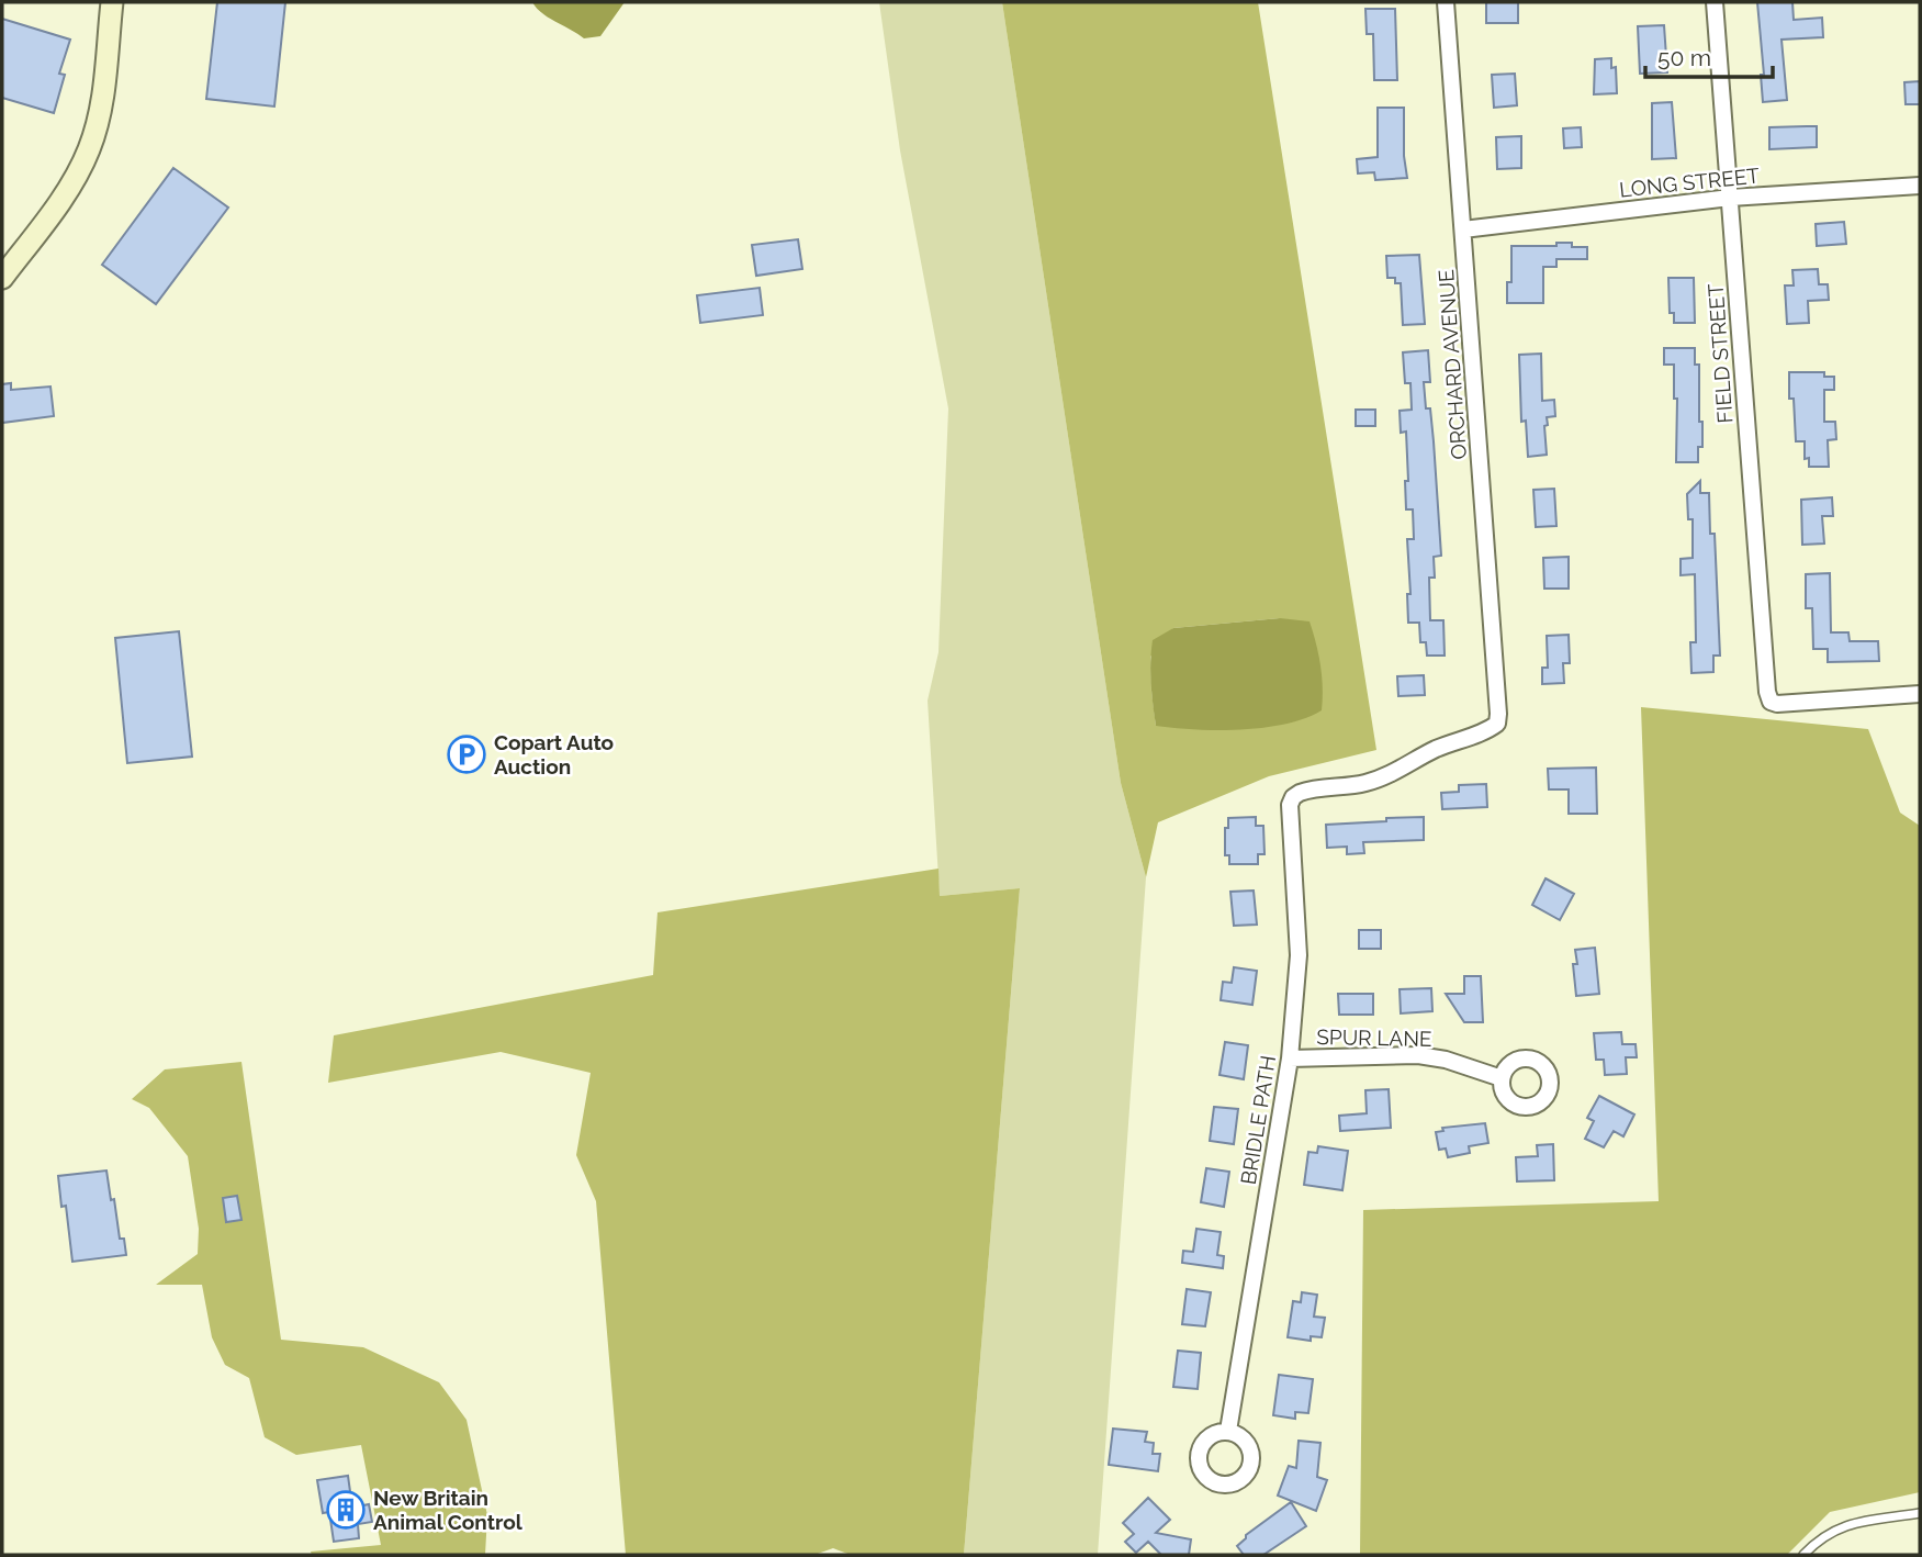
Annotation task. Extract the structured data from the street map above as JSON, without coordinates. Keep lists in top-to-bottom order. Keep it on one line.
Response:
{"streets":{"street":["LONG STREET","FIELD STREET","ORCHARD AVENUE","SPUR LANE","BRIDLE PATH"]},"crossings":[["LONG STREET","FIELD STREET"],["LONG STREET","ORCHARD AVENUE"],["ORCHARD AVENUE","BRIDLE PATH"],["SPUR LANE","BRIDLE PATH"]],"places":{"parking":["Copart Auto Auction"],"building":["New Britain Animal Control"]},"scale_bar":"50 m"}
